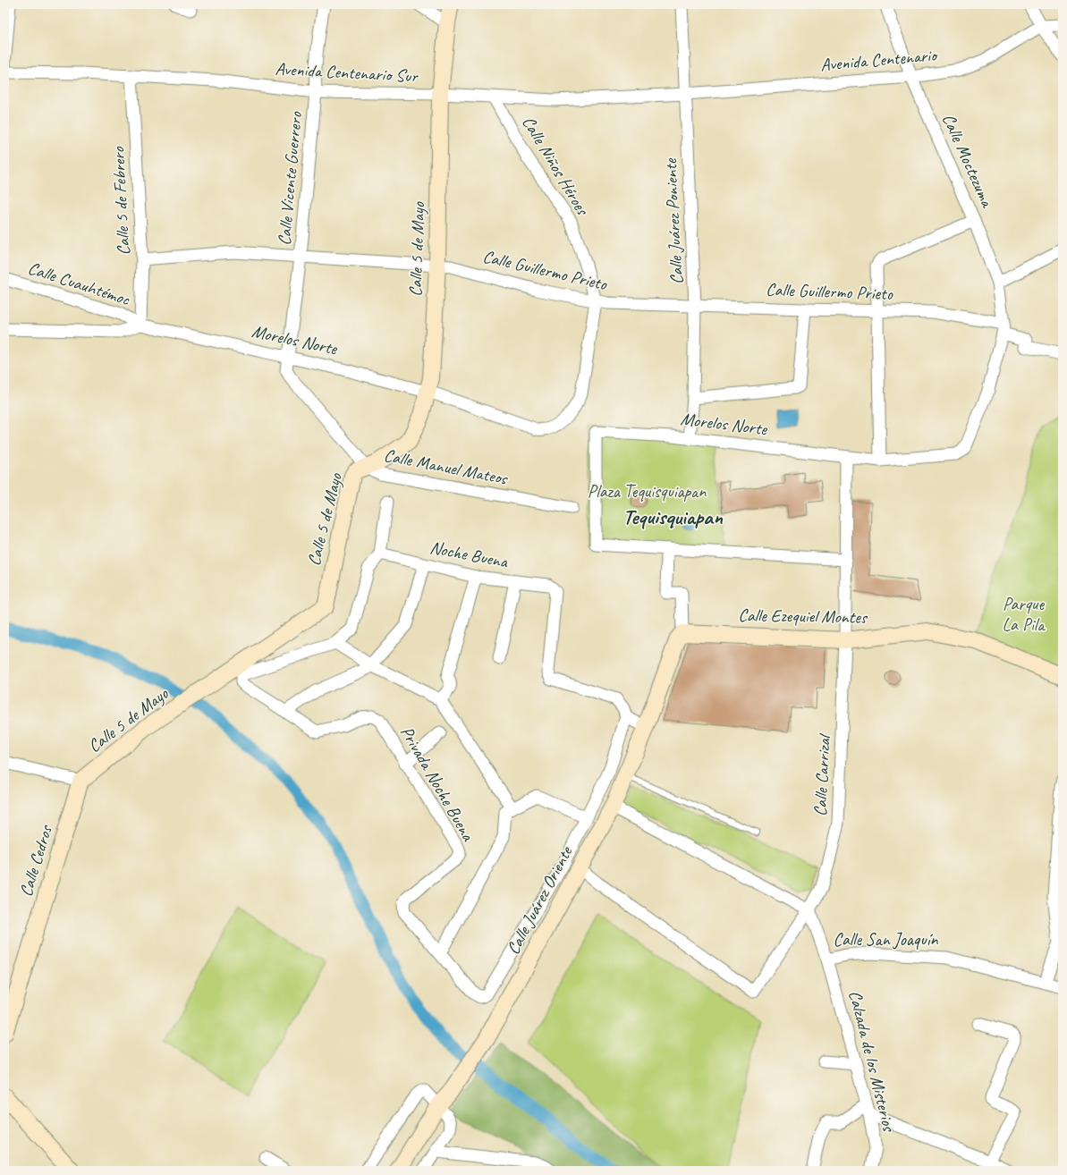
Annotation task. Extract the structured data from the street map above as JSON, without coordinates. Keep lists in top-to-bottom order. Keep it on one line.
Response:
{"streets":{"street":["Avenida Centenario","Avenida Centenario Sur","Calle Moctezuma","Calle Niños Héroes","Calle Vicente Guerrero","Calle 5 de Febrero","Calle Juárez Poniente","Calle 5 de Mayo","Calle Guillermo Prieto","Calle Cuauhtémoc","Morelos Norte","Calle Manuel Mateos","Noche Buena","Calle Ezequiel Montes","Calle Carrizal","Privada Noche Buena","Calle Cedros","Calle Juárez Oriente","Calle San Joaquín","Calzada de los Misterios"]},"crossings":[["Avenida Centenario","Avenida Centenario Sur"],["Avenida Centenario","Calle Moctezuma"],["Avenida Centenario","Calle Juárez Poniente"],["Avenida Centenario Sur","Calle Niños Héroes"],["Avenida Centenario Sur","Calle Vicente Guerrero"],["Avenida Centenario Sur","Calle 5 de Febrero"],["Avenida Centenario Sur","Calle Juárez Poniente"],["Avenida Centenario Sur","Calle 5 de Mayo"],["Calle Moctezuma","Calle Guillermo Prieto"],["Calle Moctezuma","Morelos Norte"],["Calle Niños Héroes","Calle Guillermo Prieto"],["Calle Niños Héroes","Morelos Norte"],["Calle Vicente Guerrero","Calle Guillermo Prieto"],["Calle Vicente Guerrero","Morelos Norte"],["Calle Vicente Guerrero","Calle Manuel Mateos"],["Calle 5 de Febrero","Calle Guillermo Prieto"],["Calle 5 de Febrero","Calle Cuauhtémoc"],["Calle 5 de Febrero","Morelos Norte"],["Calle Juárez Poniente","Calle Guillermo Prieto"],["Calle Juárez Poniente","Morelos Norte"],["Calle 5 de Mayo","Calle Guillermo Prieto"],["Calle 5 de Mayo","Morelos Norte"],["Calle 5 de Mayo","Calle Manuel Mateos"],["Calle 5 de Mayo","Calle Cedros"],["Calle Guillermo Prieto","Morelos Norte"],["Calle Cuauhtémoc","Morelos Norte"],["Morelos Norte","Calle Manuel Mateos"],["Morelos Norte","Calle Carrizal"],["Noche Buena","Privada Noche Buena"],["Calle Ezequiel Montes","Calle Carrizal"],["Calle Ezequiel Montes","Calle Juárez Oriente"],["Calle Carrizal","Calle Juárez Oriente"],["Calle Carrizal","Calle San Joaquín"],["Calle San Joaquín","Calzada de los Misterios"]],"districts":["Tequisquiapan"],"parks":["Plaza Tequisquiapan","Parque La Pila"]}
